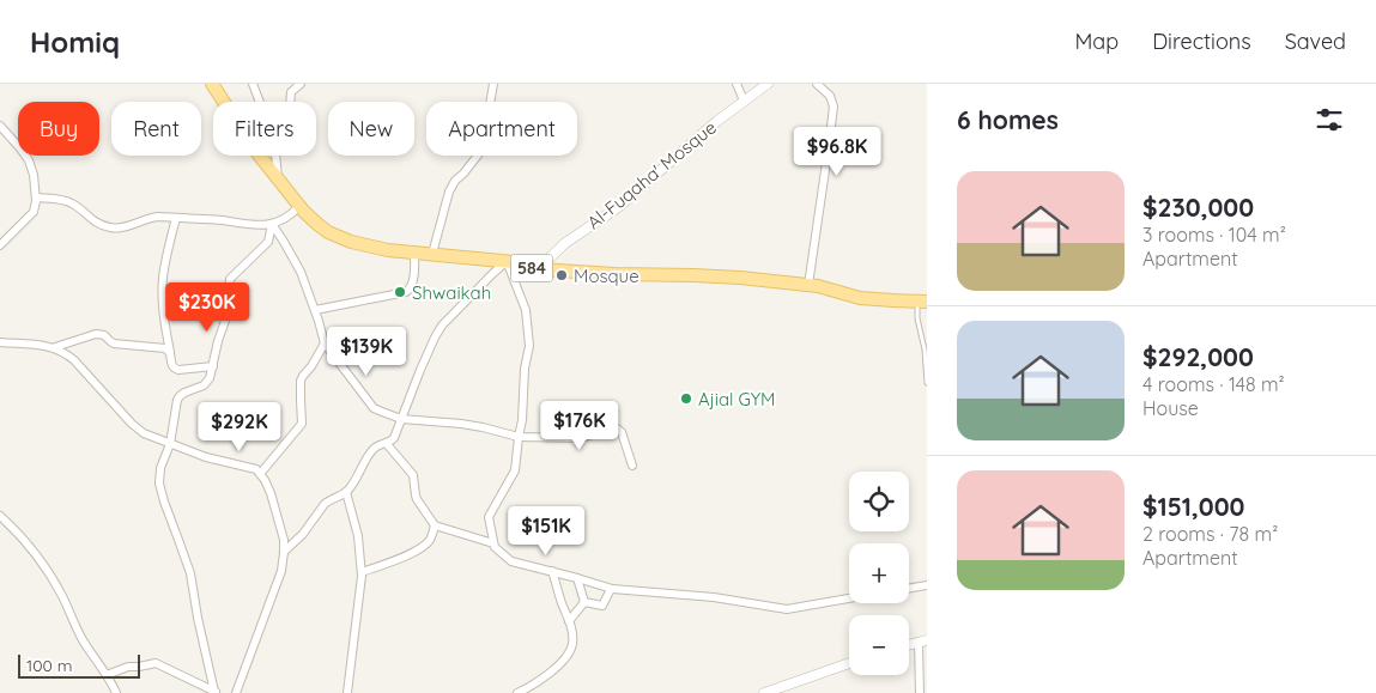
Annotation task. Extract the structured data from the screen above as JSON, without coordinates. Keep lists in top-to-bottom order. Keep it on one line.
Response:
{"streets":{"main road":["584"],"street":["Al-Fuqaha' Mosque"]},"crossings":[["Al-Fuqaha' Mosque","584"]],"places":["Mosque","Shwaikah","Ajial GYM"],"scale_bar":"100 m","page":{"header":"Homiq","nav":["Map","Directions","Saved"],"heading":"6 homes","chip":["Buy","Rent","Filters","New","Apartment"],"price":["$96.8K","$230K","$139K","$176K","$292K","$151K"],"list":[{"name":"$230,000","note":"3 rooms · 104 m² · Apartment"},{"name":"$292,000","note":"4 rooms · 148 m² · House"},{"name":"$151,000","note":"2 rooms · 78 m² · Apartment"}],"map_buttons":["+","−"],"scale":"100 m"}}
